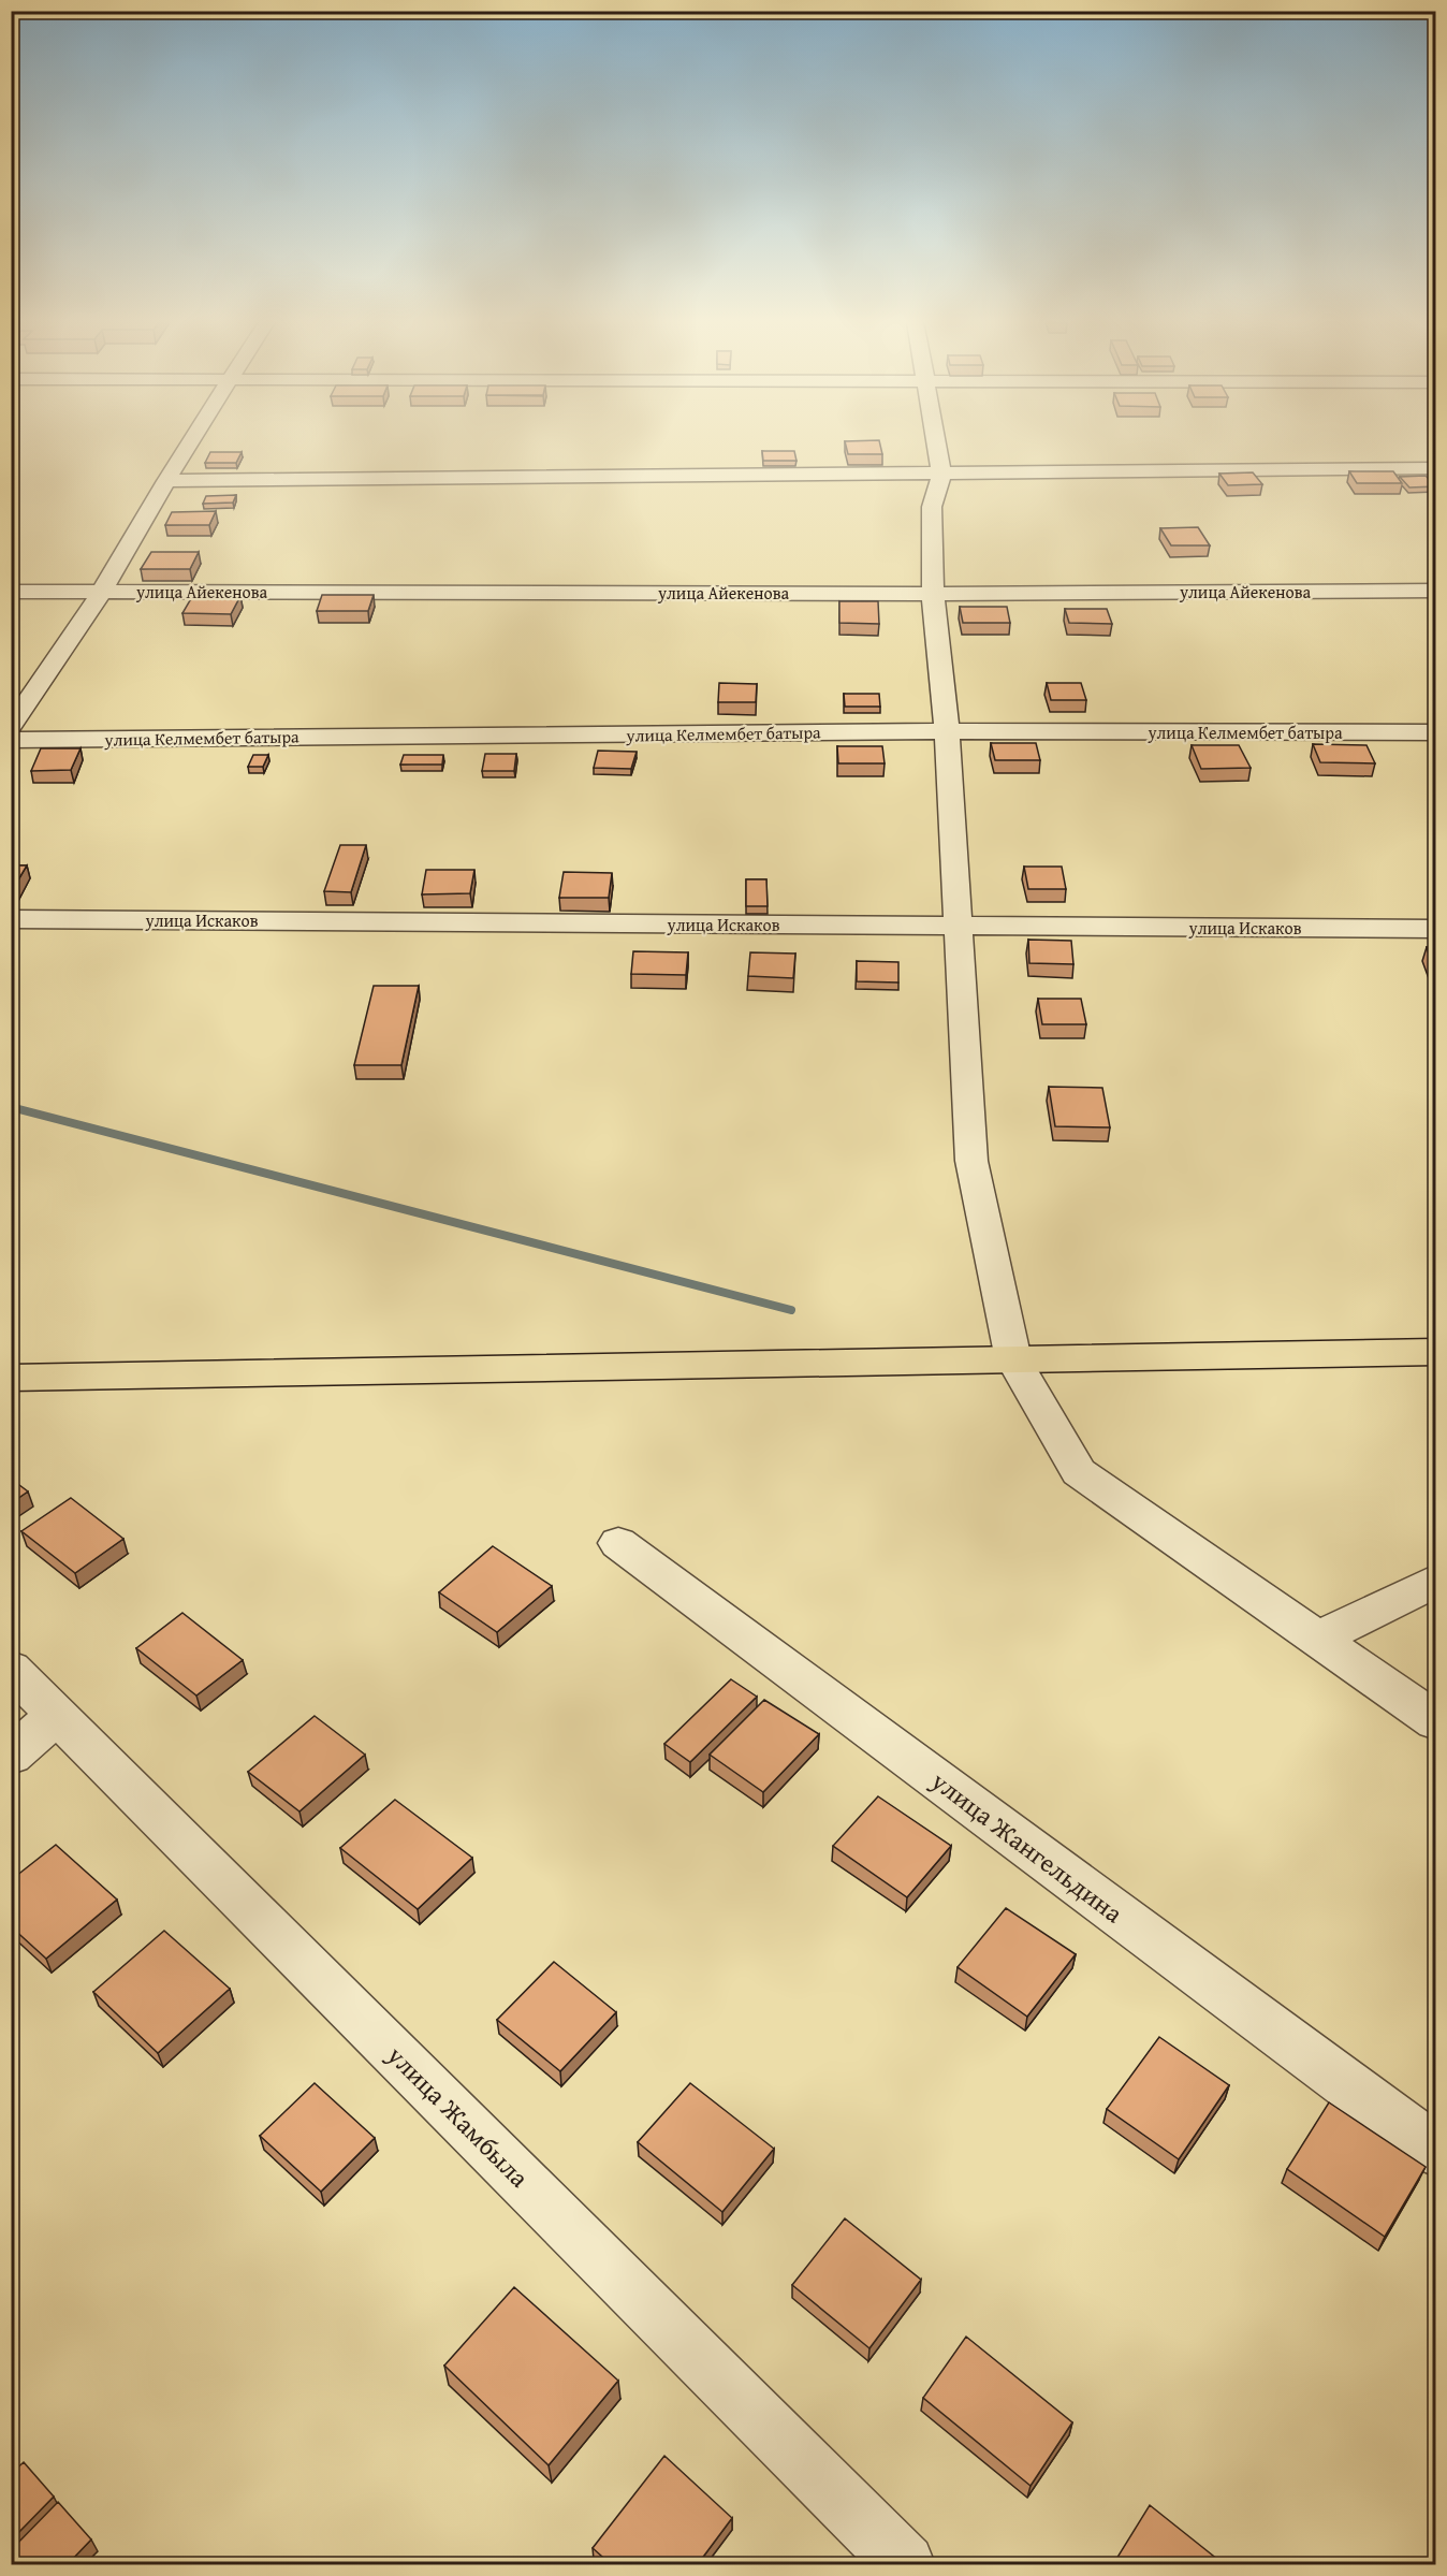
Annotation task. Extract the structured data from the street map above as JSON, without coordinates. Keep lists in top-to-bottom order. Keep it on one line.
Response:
{"streets":{"street":["улица Айекенова","улица Келмембет батыра","улица Искаков","улица Жангельдина","улица Жамбыла"]}}
